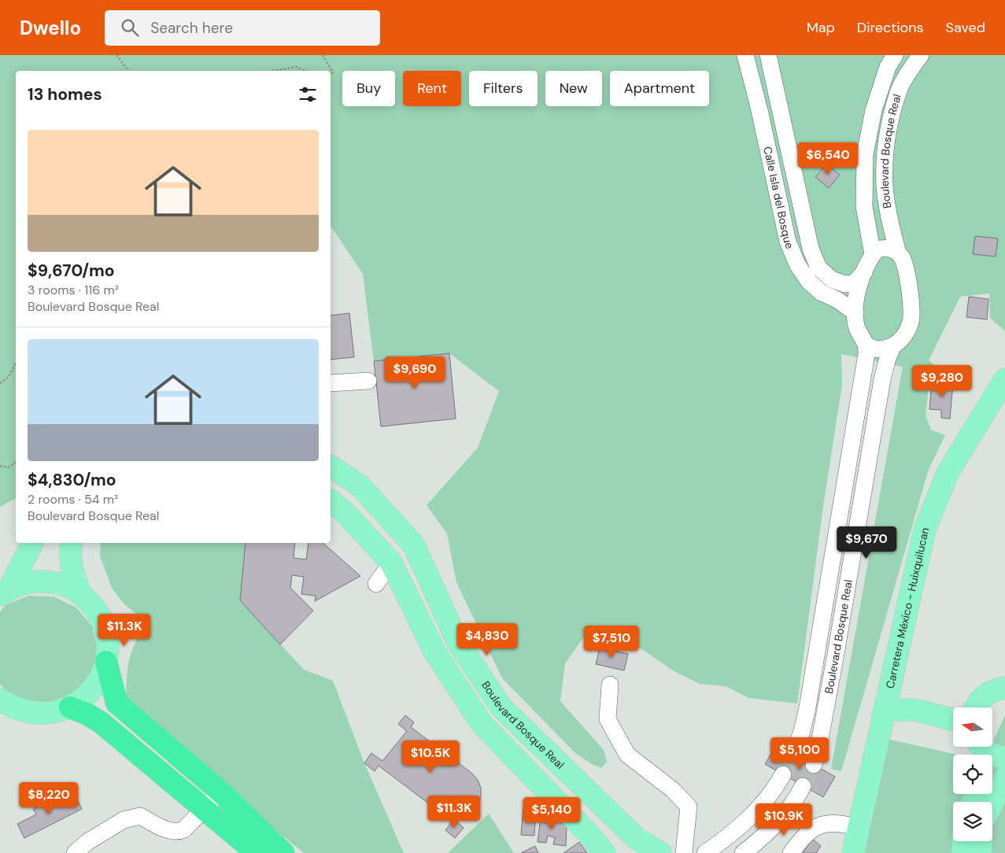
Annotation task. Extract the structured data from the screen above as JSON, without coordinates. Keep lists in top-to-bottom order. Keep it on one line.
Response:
{"streets":{"main road":["Boulevard Bosque Real","Carretera México - Huixquilucan"],"street":["Calle Isla del Bosque"]},"north":"left","page":{"header":"Dwello","search":"Search here","nav":["Map","Directions","Saved"],"chip":["Buy","Rent","Filters","New","Apartment"],"heading":"13 homes","list":[{"name":"$9,670/mo","note":"3 rooms · 116 m² · Boulevard Bosque Real"},{"name":"$4,830/mo","note":"2 rooms · 54 m² · Boulevard Bosque Real"}],"price":["$6,540","$9,690","$9,280","$9,670","$11.3K","$4,830","$7,510","$5,100","$10.5K","$8,220","$11.3K","$5,140","$10.9K"]}}
